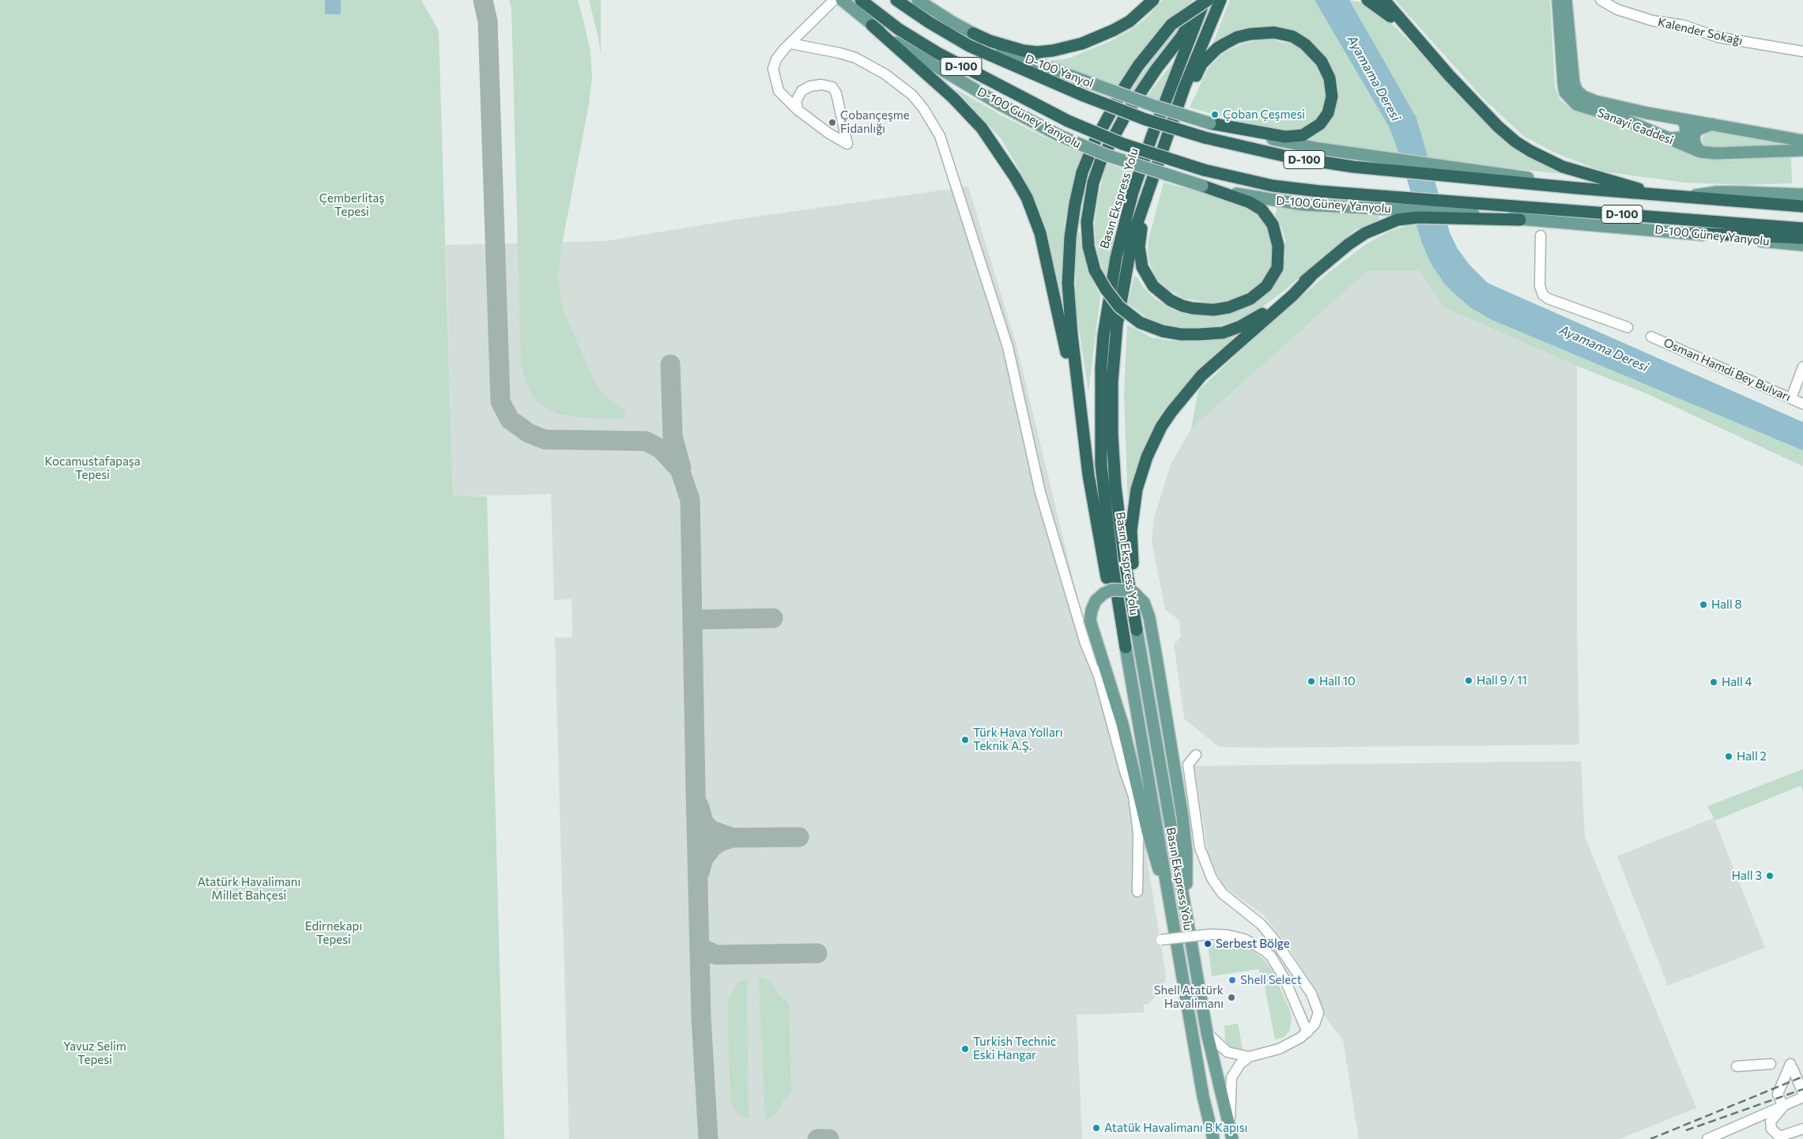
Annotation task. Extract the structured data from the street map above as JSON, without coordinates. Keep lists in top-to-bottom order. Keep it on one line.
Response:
{"streets":{"highway":["D-100","Basın Ekspress Yolu"],"main road":["D-100 Yanyol","D-100 Güney Yanyolu","Sanayi Caddesi"],"street":["Kalender Sokağı","Osman Hamdi Bey Bulvarı"]},"crossings":[["D-100","D-100 Yanyol"]],"water":["Ayamama Deresi"],"parks":["Çemberlitaş Tepesi","Kocamustafapaşa Tepesi","Atatürk Havalimanı Millet Bahçesi","Edirnekapı Tepesi","Yavuz Selim Tepesi"],"places":["Çoban Çeşmesi","Çobançeşme Fidanlığı","Hall 8","Hall 9 / 11","Hall 10","Hall 4","Türk Hava Yolları Teknik A.Ş.","Hall 2","Hall 3","Serbest Bölge","Shell Select","Shell Atatürk Havalimanı","Turkish Technic Eski Hangar","Atatük Havalimanı B Kapısı"]}
